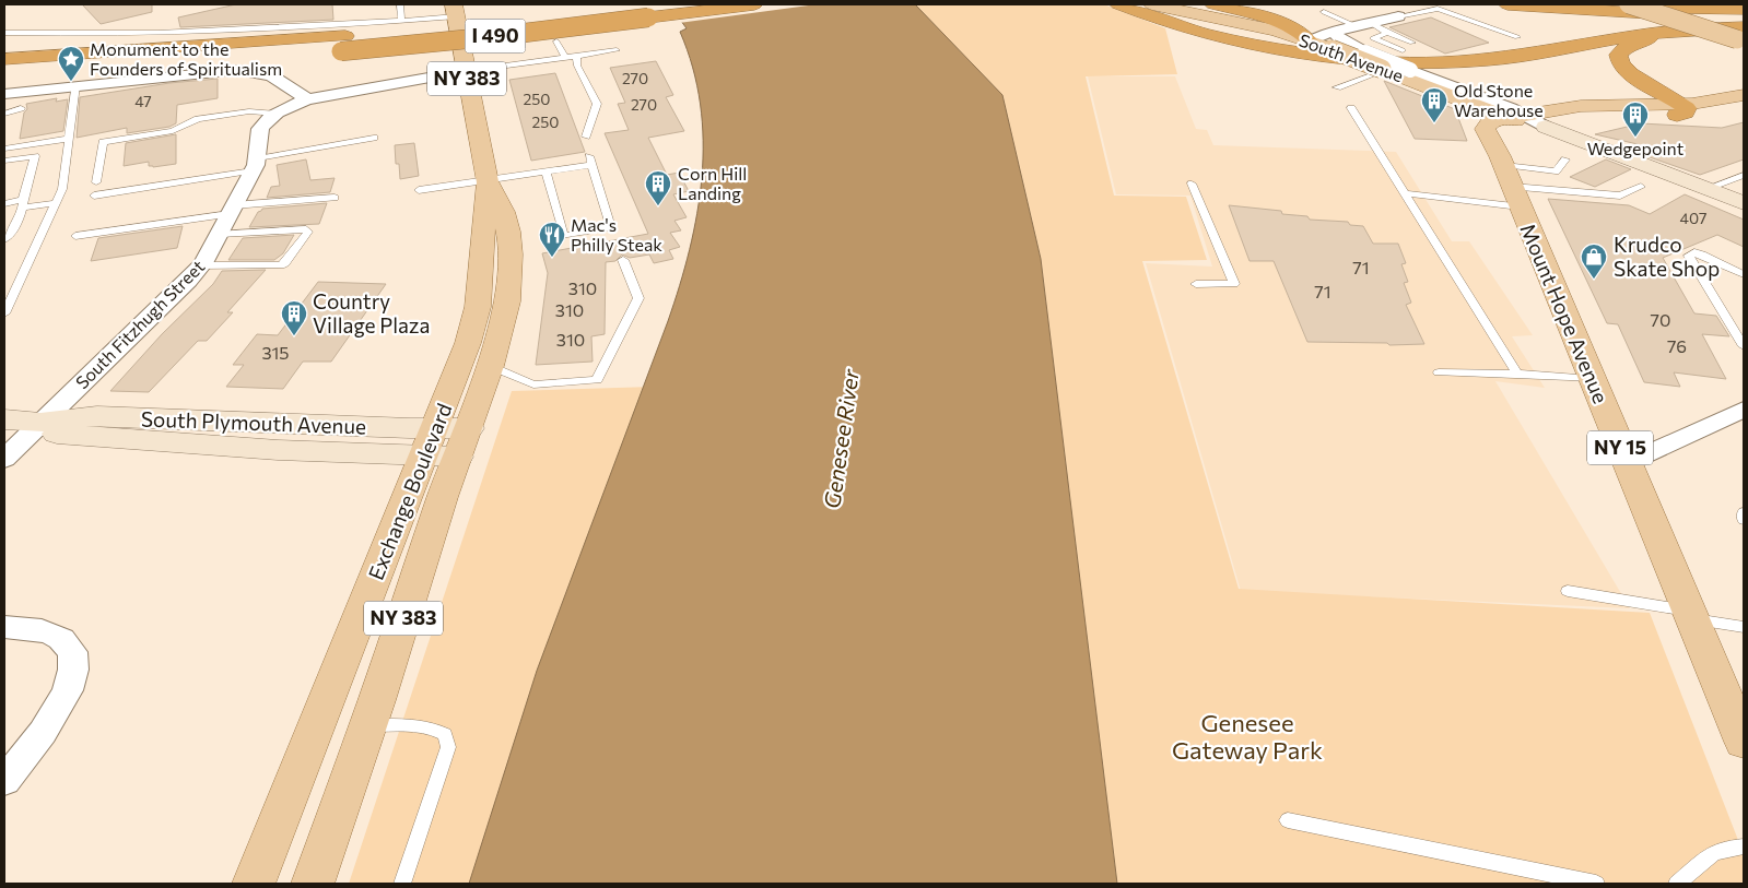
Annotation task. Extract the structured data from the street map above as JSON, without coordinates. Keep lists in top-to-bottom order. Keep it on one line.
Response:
{"streets":{"highway":["I 490"],"main road":["South Avenue","NY 383","Mount Hope Avenue","South Plymouth Avenue","NY 15","Exchange Boulevard"],"street":["South Fitzhugh Street"]},"crossings":[["South Avenue","Mount Hope Avenue"],["South Fitzhugh Street","South Plymouth Avenue"],["South Fitzhugh Street","Exchange Boulevard"],["South Plymouth Avenue","Exchange Boulevard"]],"water":["Genesee River"],"parks":["Genesee Gateway Park"],"places":{"place":["Monument to the Founders of Spiritualism"],"building":["Old Stone Warehouse","Wedgepoint","Corn Hill Landing","Country Village Plaza"],"restaurant":["Mac's Philly Steak"],"shop":["Krudco Skate Shop"]},"house_numbers":["270","250","47","270","250","407","71","310","71","310","70","310","76","315"]}
